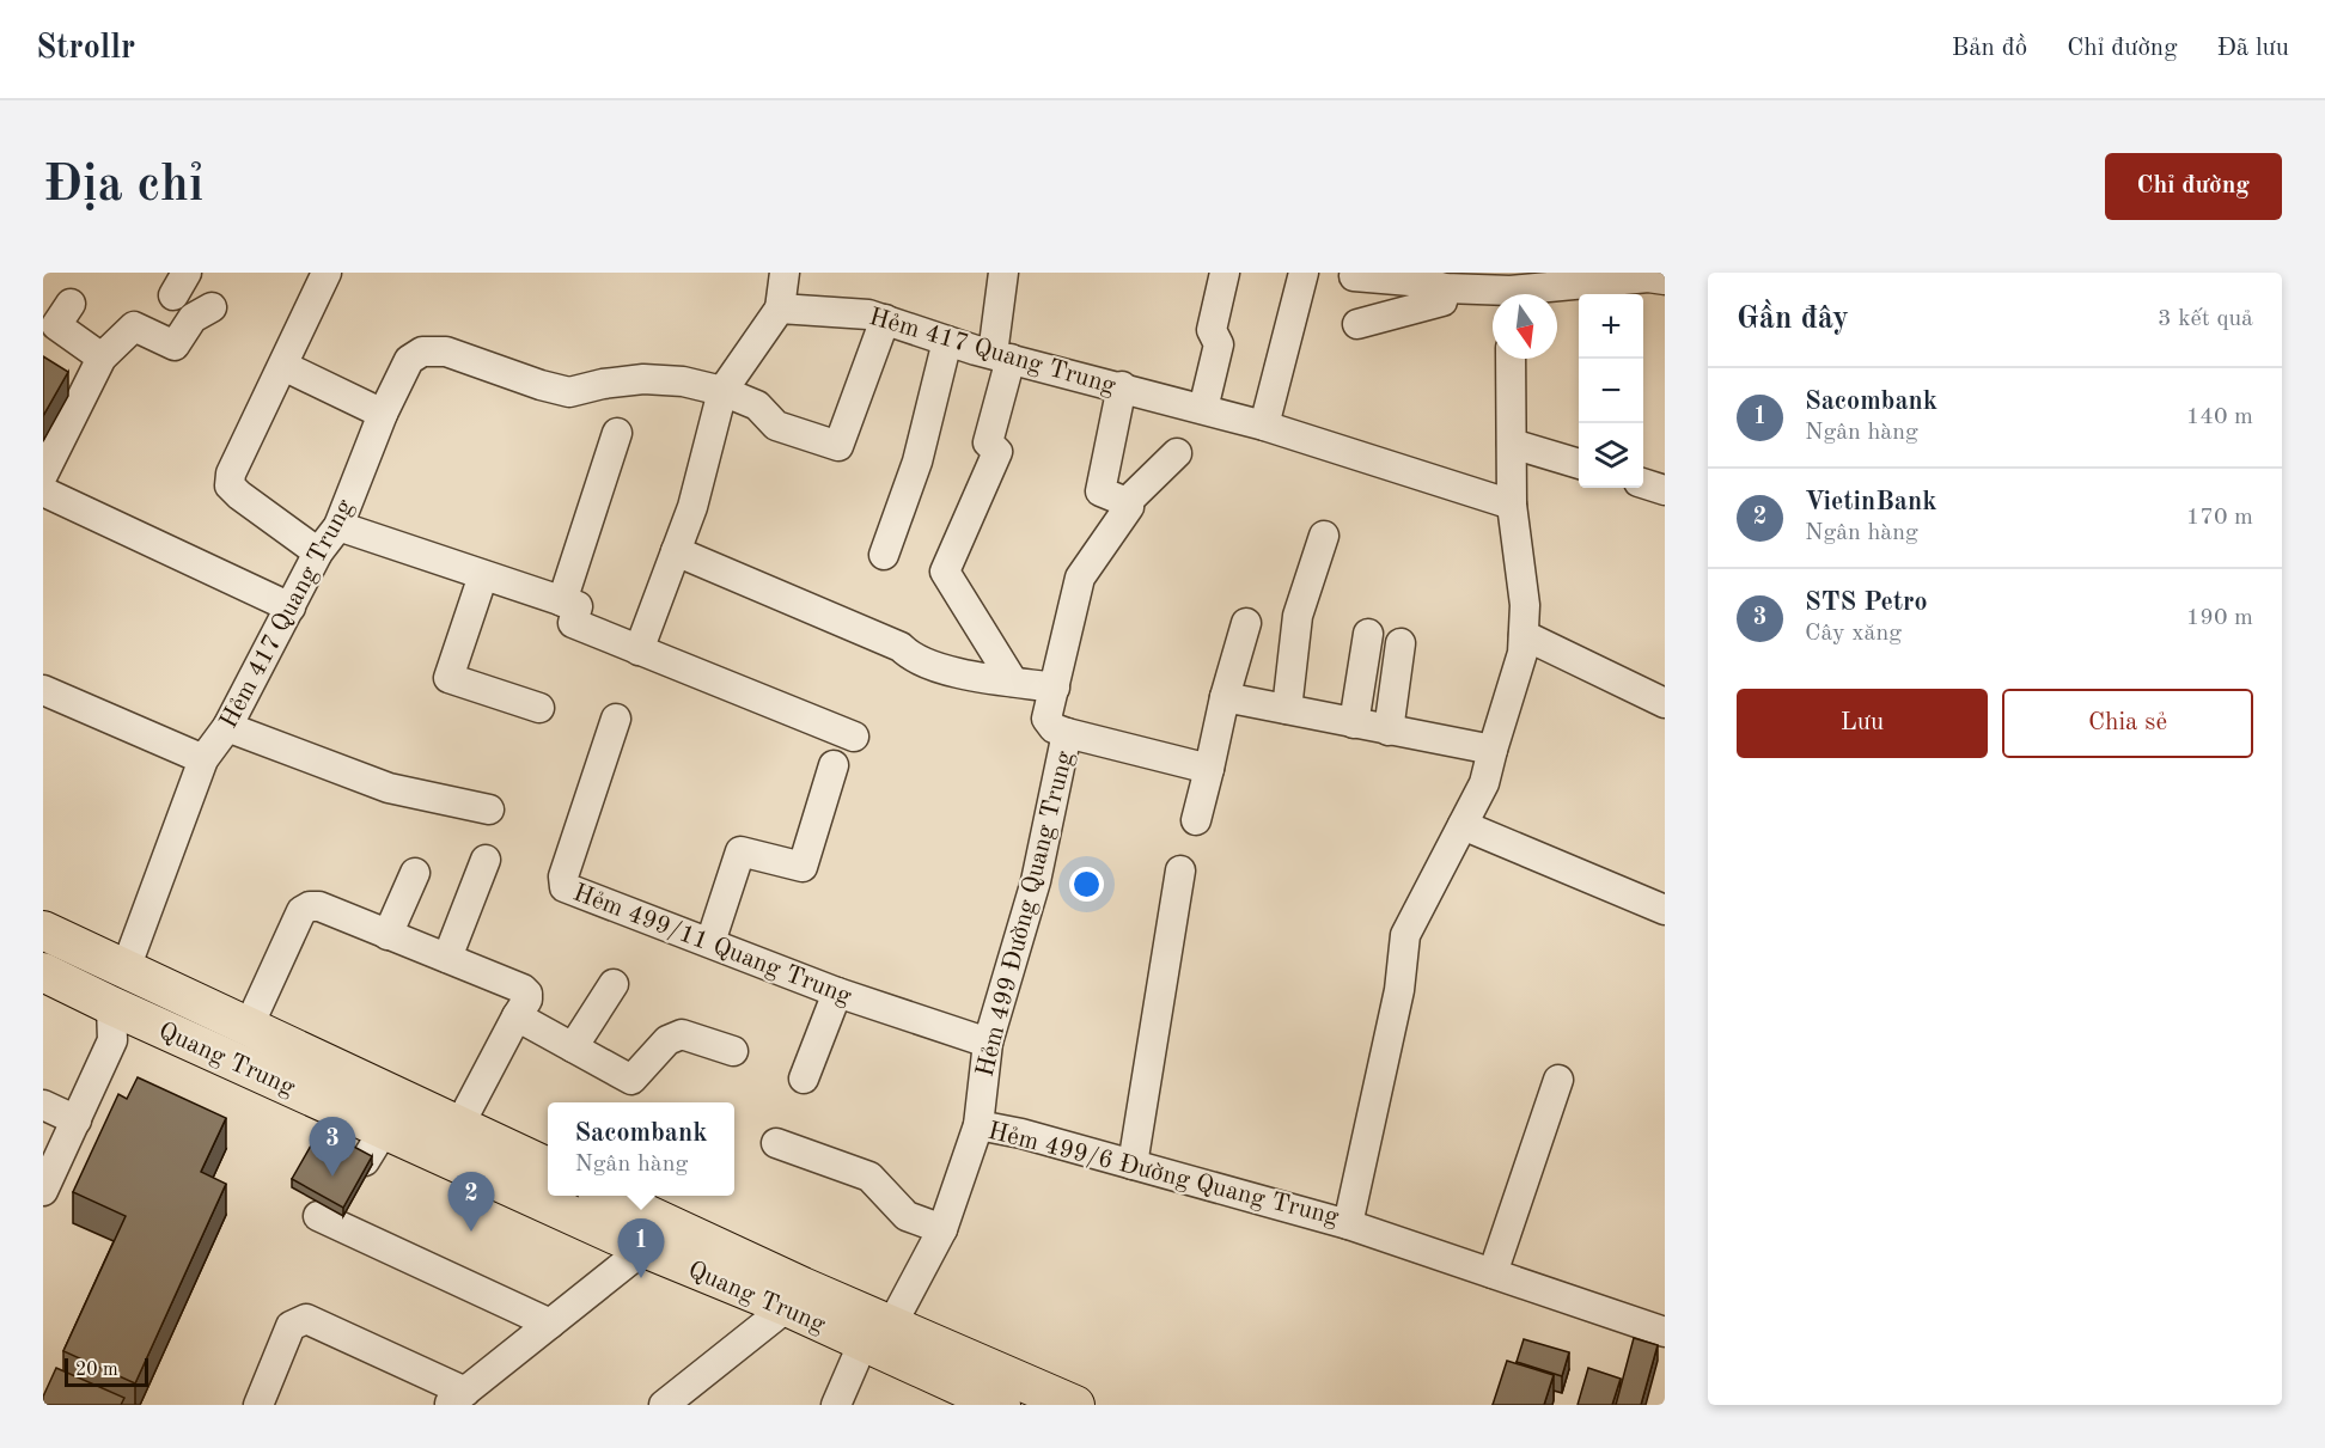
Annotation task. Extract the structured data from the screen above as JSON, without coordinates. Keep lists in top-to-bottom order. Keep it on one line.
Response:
{"streets":{"main road":["Quang Trung"],"street":["Hẻm 417 Quang Trung","Hẻm 499 Đường Quang Trung","Hẻm 499/11 Quang Trung","Hẻm 499/6 Đường Quang Trung"]},"crossings":[["Hẻm 417 Quang Trung","Quang Trung"],["Hẻm 417 Quang Trung","Hẻm 499/6 Đường Quang Trung"],["Hẻm 499 Đường Quang Trung","Hẻm 499/11 Quang Trung"],["Hẻm 499 Đường Quang Trung","Quang Trung"],["Hẻm 499 Đường Quang Trung","Hẻm 499/6 Đường Quang Trung"]],"scale_bar":"20 m","north":"bottom","page":{"header":"Strollr","nav":["Bản đồ","Chỉ đường","Đã lưu"],"buttons":["Chỉ đường",["Lưu","Chia sẻ"]],"title":"Địa chỉ","heading":["Gần đây","3 kết quả"],"map_buttons":["+","−"],"list":[{"mark":"1","name":"Sacombank","note":"Ngân hàng","value":"140 m"},{"mark":"2","name":"VietinBank","note":"Ngân hàng","value":"170 m"},{"mark":"3","name":"STS Petro","note":"Cây xăng","value":"190 m"}],"popup":["Sacombank","Ngân hàng"],"pins":["3","2","1"],"scale":"20 m"}}
